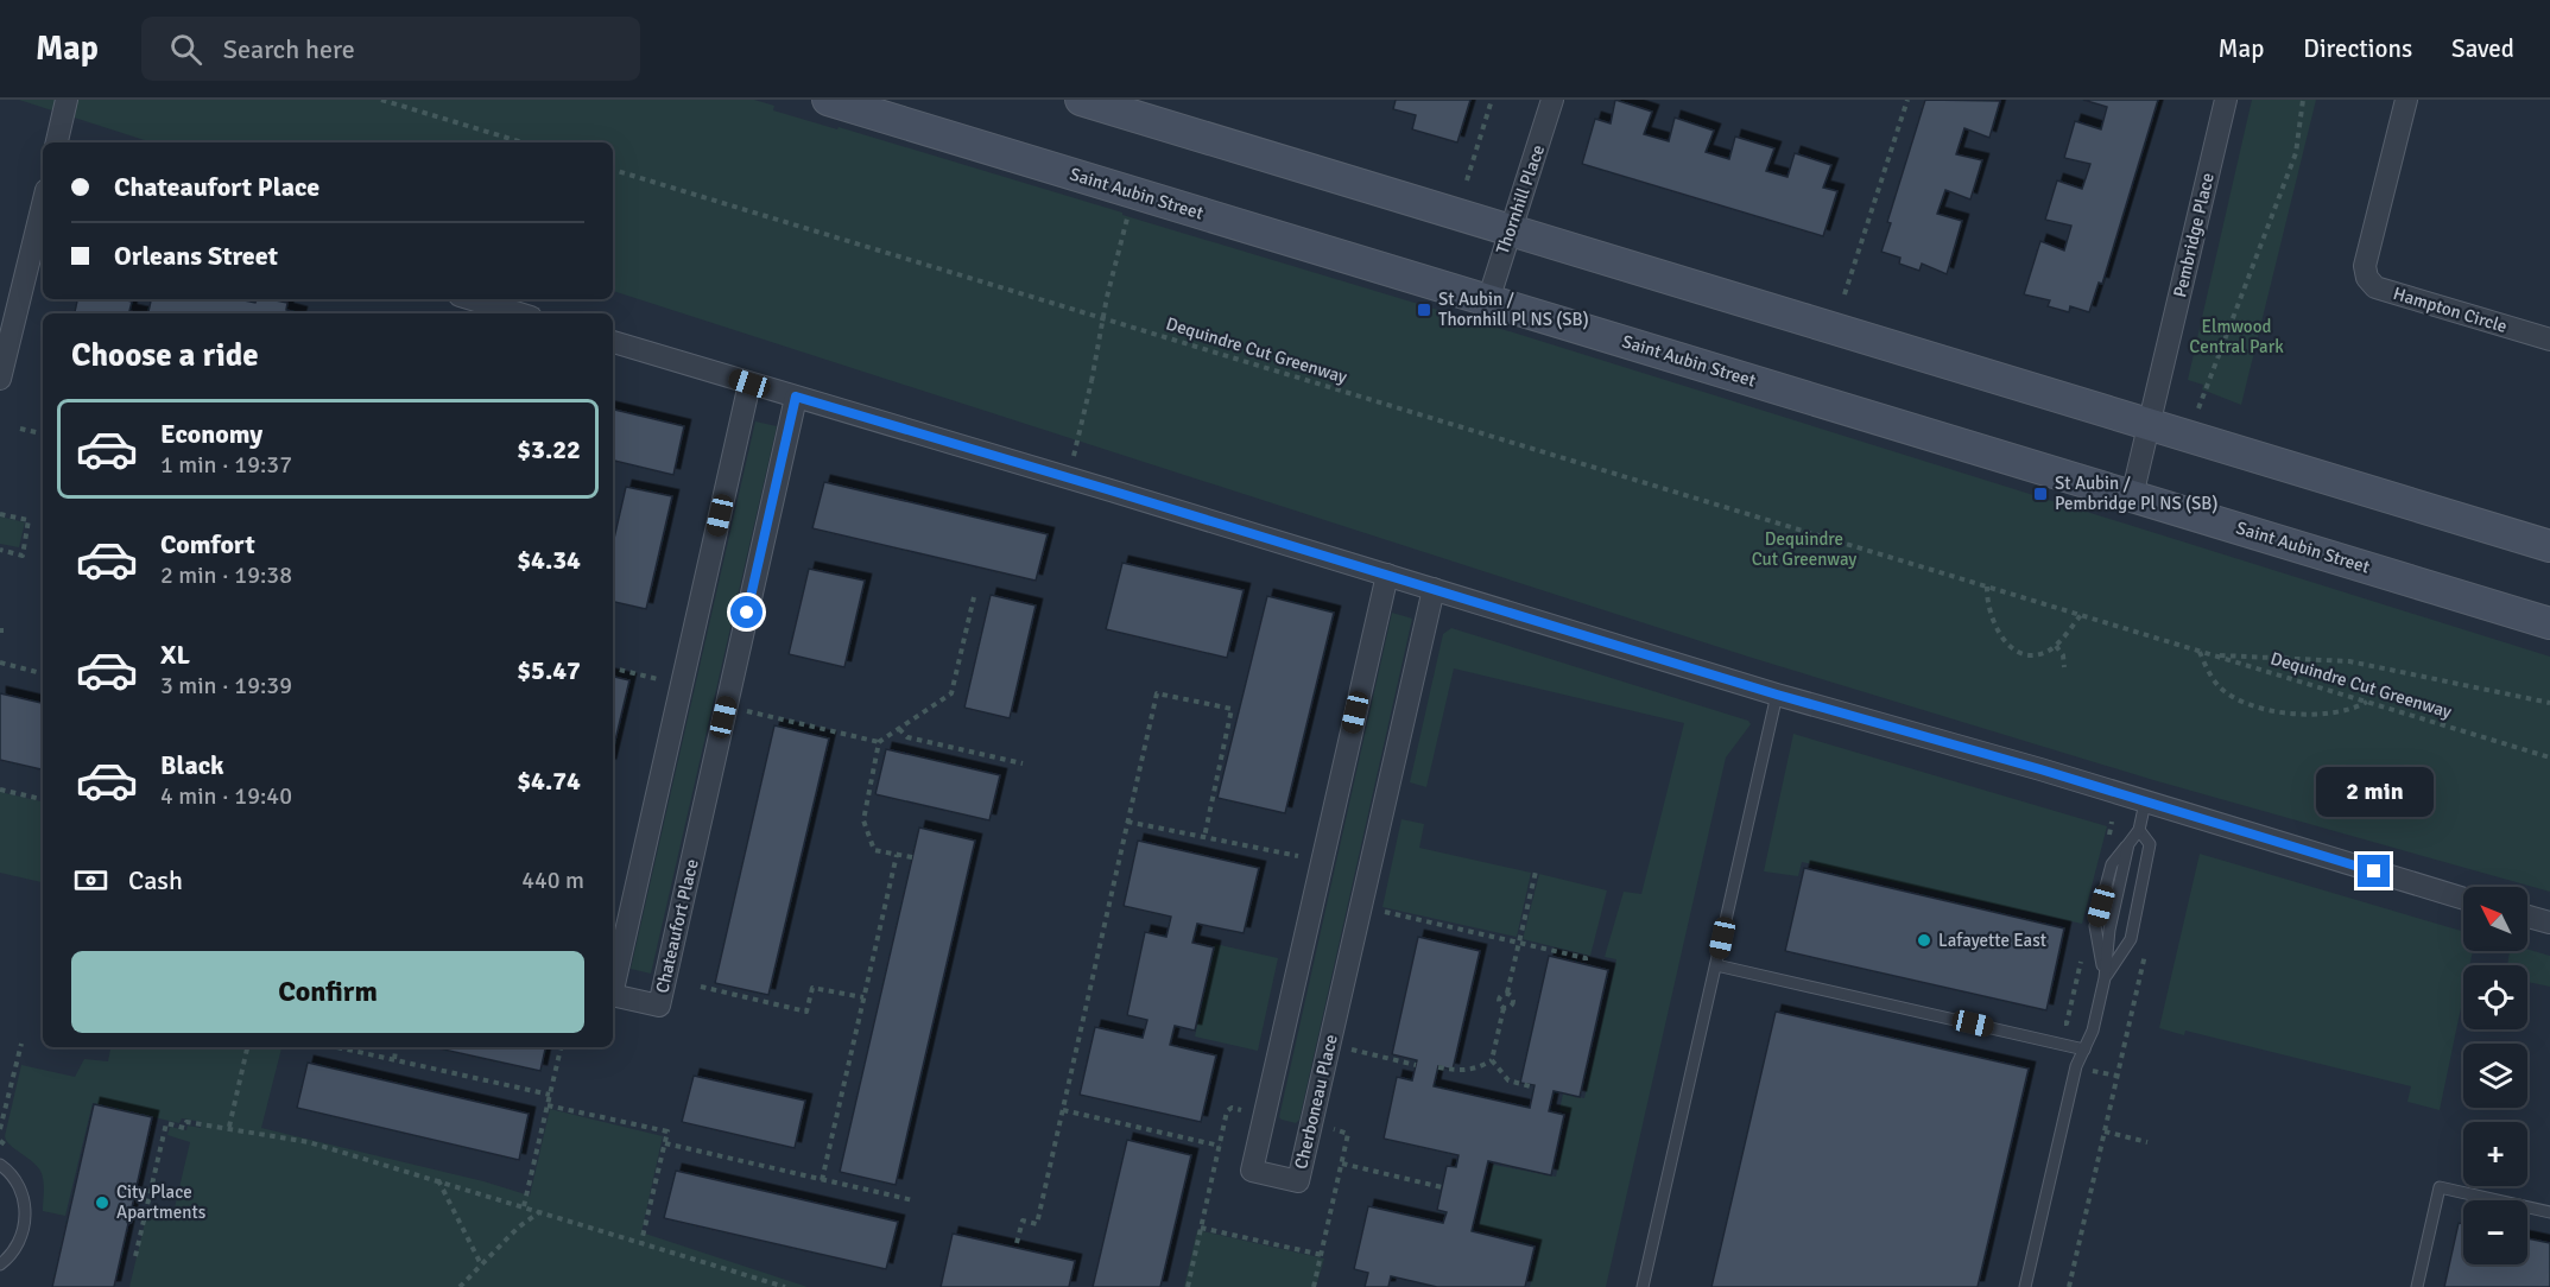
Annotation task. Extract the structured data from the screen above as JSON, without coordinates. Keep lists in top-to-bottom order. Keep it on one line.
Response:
{"streets":{"main road":["Saint Aubin Street"],"street":["Thornhill Place","Pembridge Place","Hampton Circle","Chateaufort Place","Cherboneau Place"],"path":["Dequindre Cut Greenway"]},"crossings":[["Saint Aubin Street","Thornhill Place"],["Saint Aubin Street","Pembridge Place"]],"parks":["Elmwood Central Park","Dequindre Cut Greenway"],"places":{"transit":["St Aubin / Thornhill Pl NS (SB)","St Aubin / Pembridge Pl NS (SB)"],"other":["Lafayette East","City Place Apartments"]},"north":"top left","page":{"header":"Map","search":"Search here","nav":["Map","Directions","Saved"],"banner":["Chateaufort Place","Orleans Street"],"heading":"Choose a ride","list":[{"name":"Economy","note":"1 min · 19:37","value":"$3.22"},{"name":"Comfort","note":"2 min · 19:38","value":"$4.34"},{"name":"XL","note":"3 min · 19:39","value":"$5.47"},{"name":"Black","note":"4 min · 19:40","value":"$4.74"}],"bubble":"2 min","pay":["Cash","440 m"],"map_buttons":["+","−"],"buttons":"Confirm"}}
